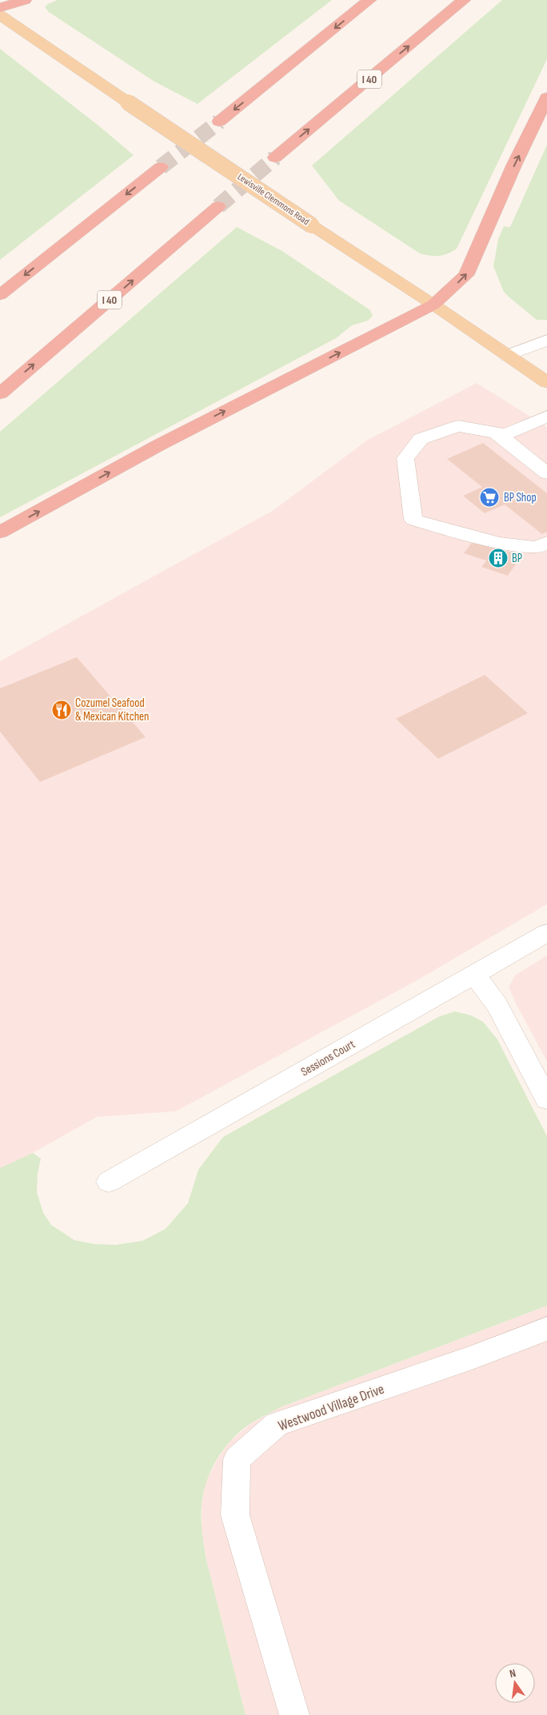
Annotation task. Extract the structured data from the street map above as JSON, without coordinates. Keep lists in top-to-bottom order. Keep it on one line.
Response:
{"streets":{"highway":["I 40"],"main road":["Lewisville Clemmons Road"],"street":["Sessions Court","Westwood Village Drive"]},"places":{"supermarket":["BP Shop"],"building":["BP"],"restaurant":["Cozumel Seafood & Mexican Kitchen"]},"north":"top"}
